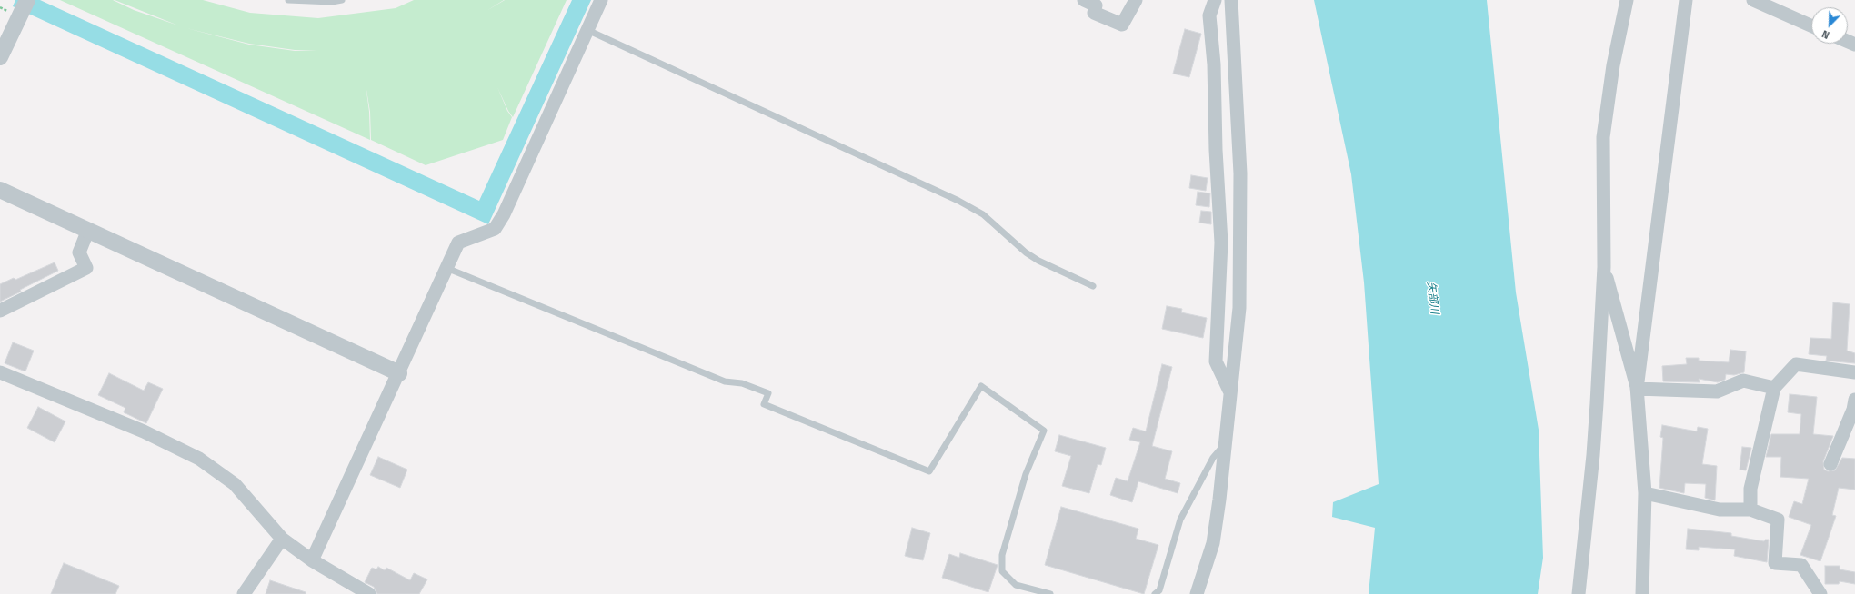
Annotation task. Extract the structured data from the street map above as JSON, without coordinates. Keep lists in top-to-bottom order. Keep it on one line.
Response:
{"water":["矢部川"],"north":"bottom left"}
